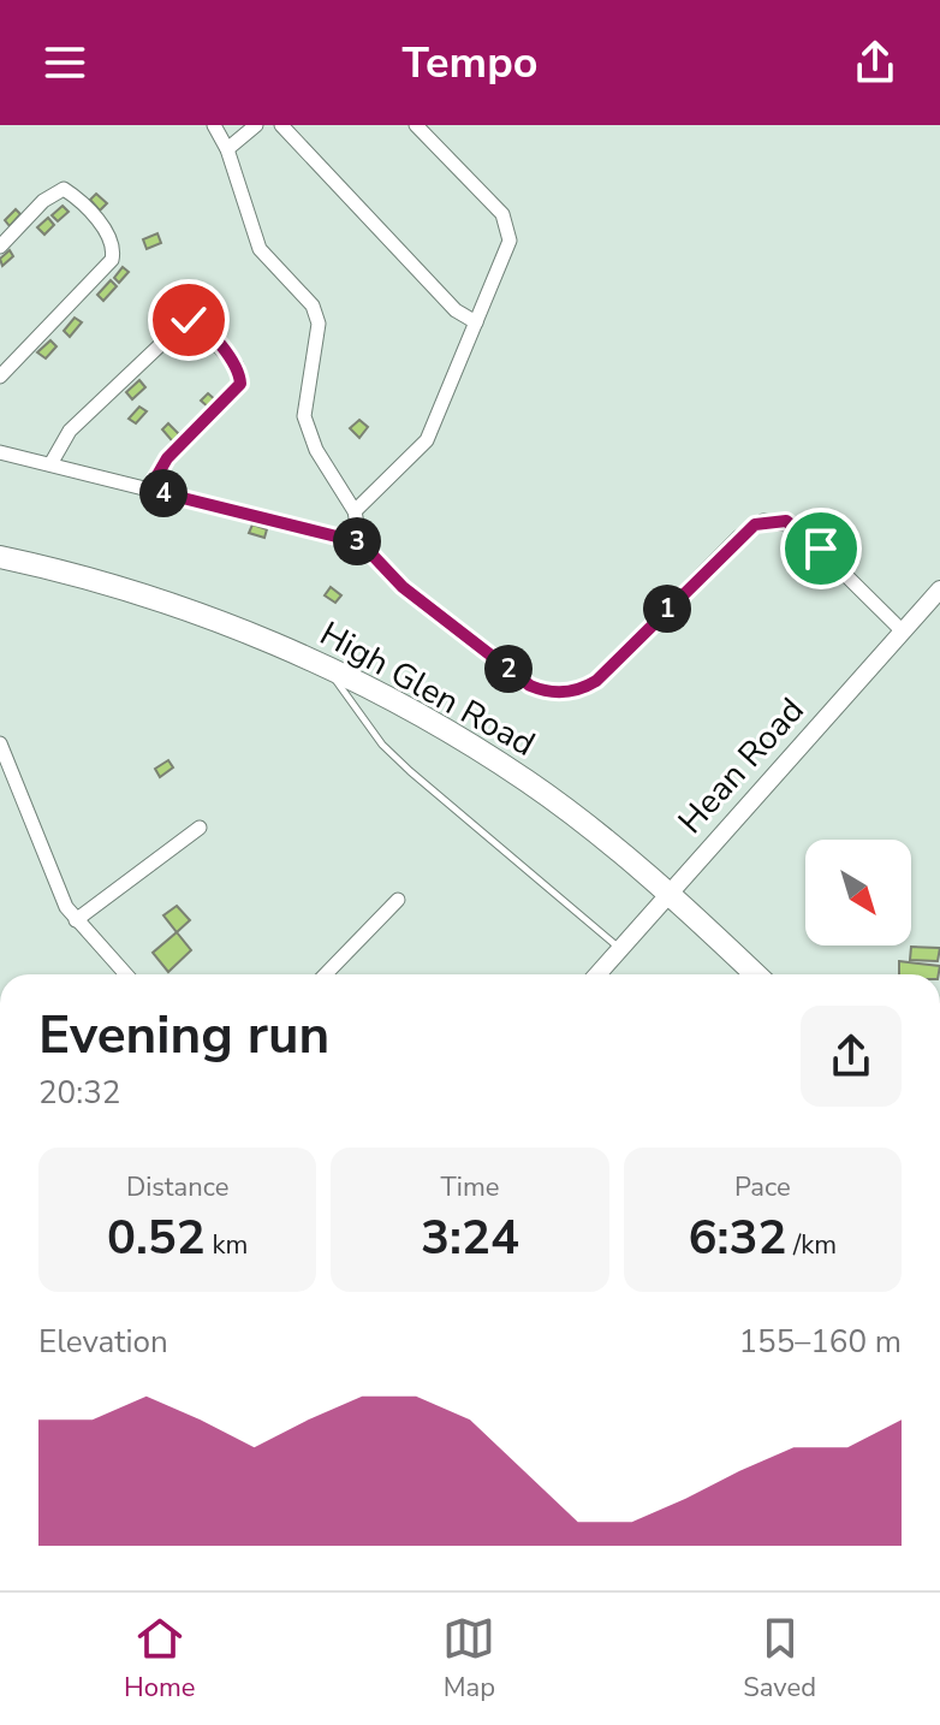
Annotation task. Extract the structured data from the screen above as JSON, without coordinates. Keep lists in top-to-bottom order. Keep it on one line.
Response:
{"streets":{"main road":["High Glen Road"],"street":["Hean Road"]},"crossings":[["High Glen Road","Hean Road"]],"north":"bottom right","page":{"header":"Tempo","pins":["4","3","1","2"],"heading":["Evening run","20:32"],"stats":[["Distance","0.52 km"],["Time","3:24"],["Pace","6:32 /km"]],"chart":["Elevation","155–160 m"],"tabs":["Home","Map","Saved"]}}
